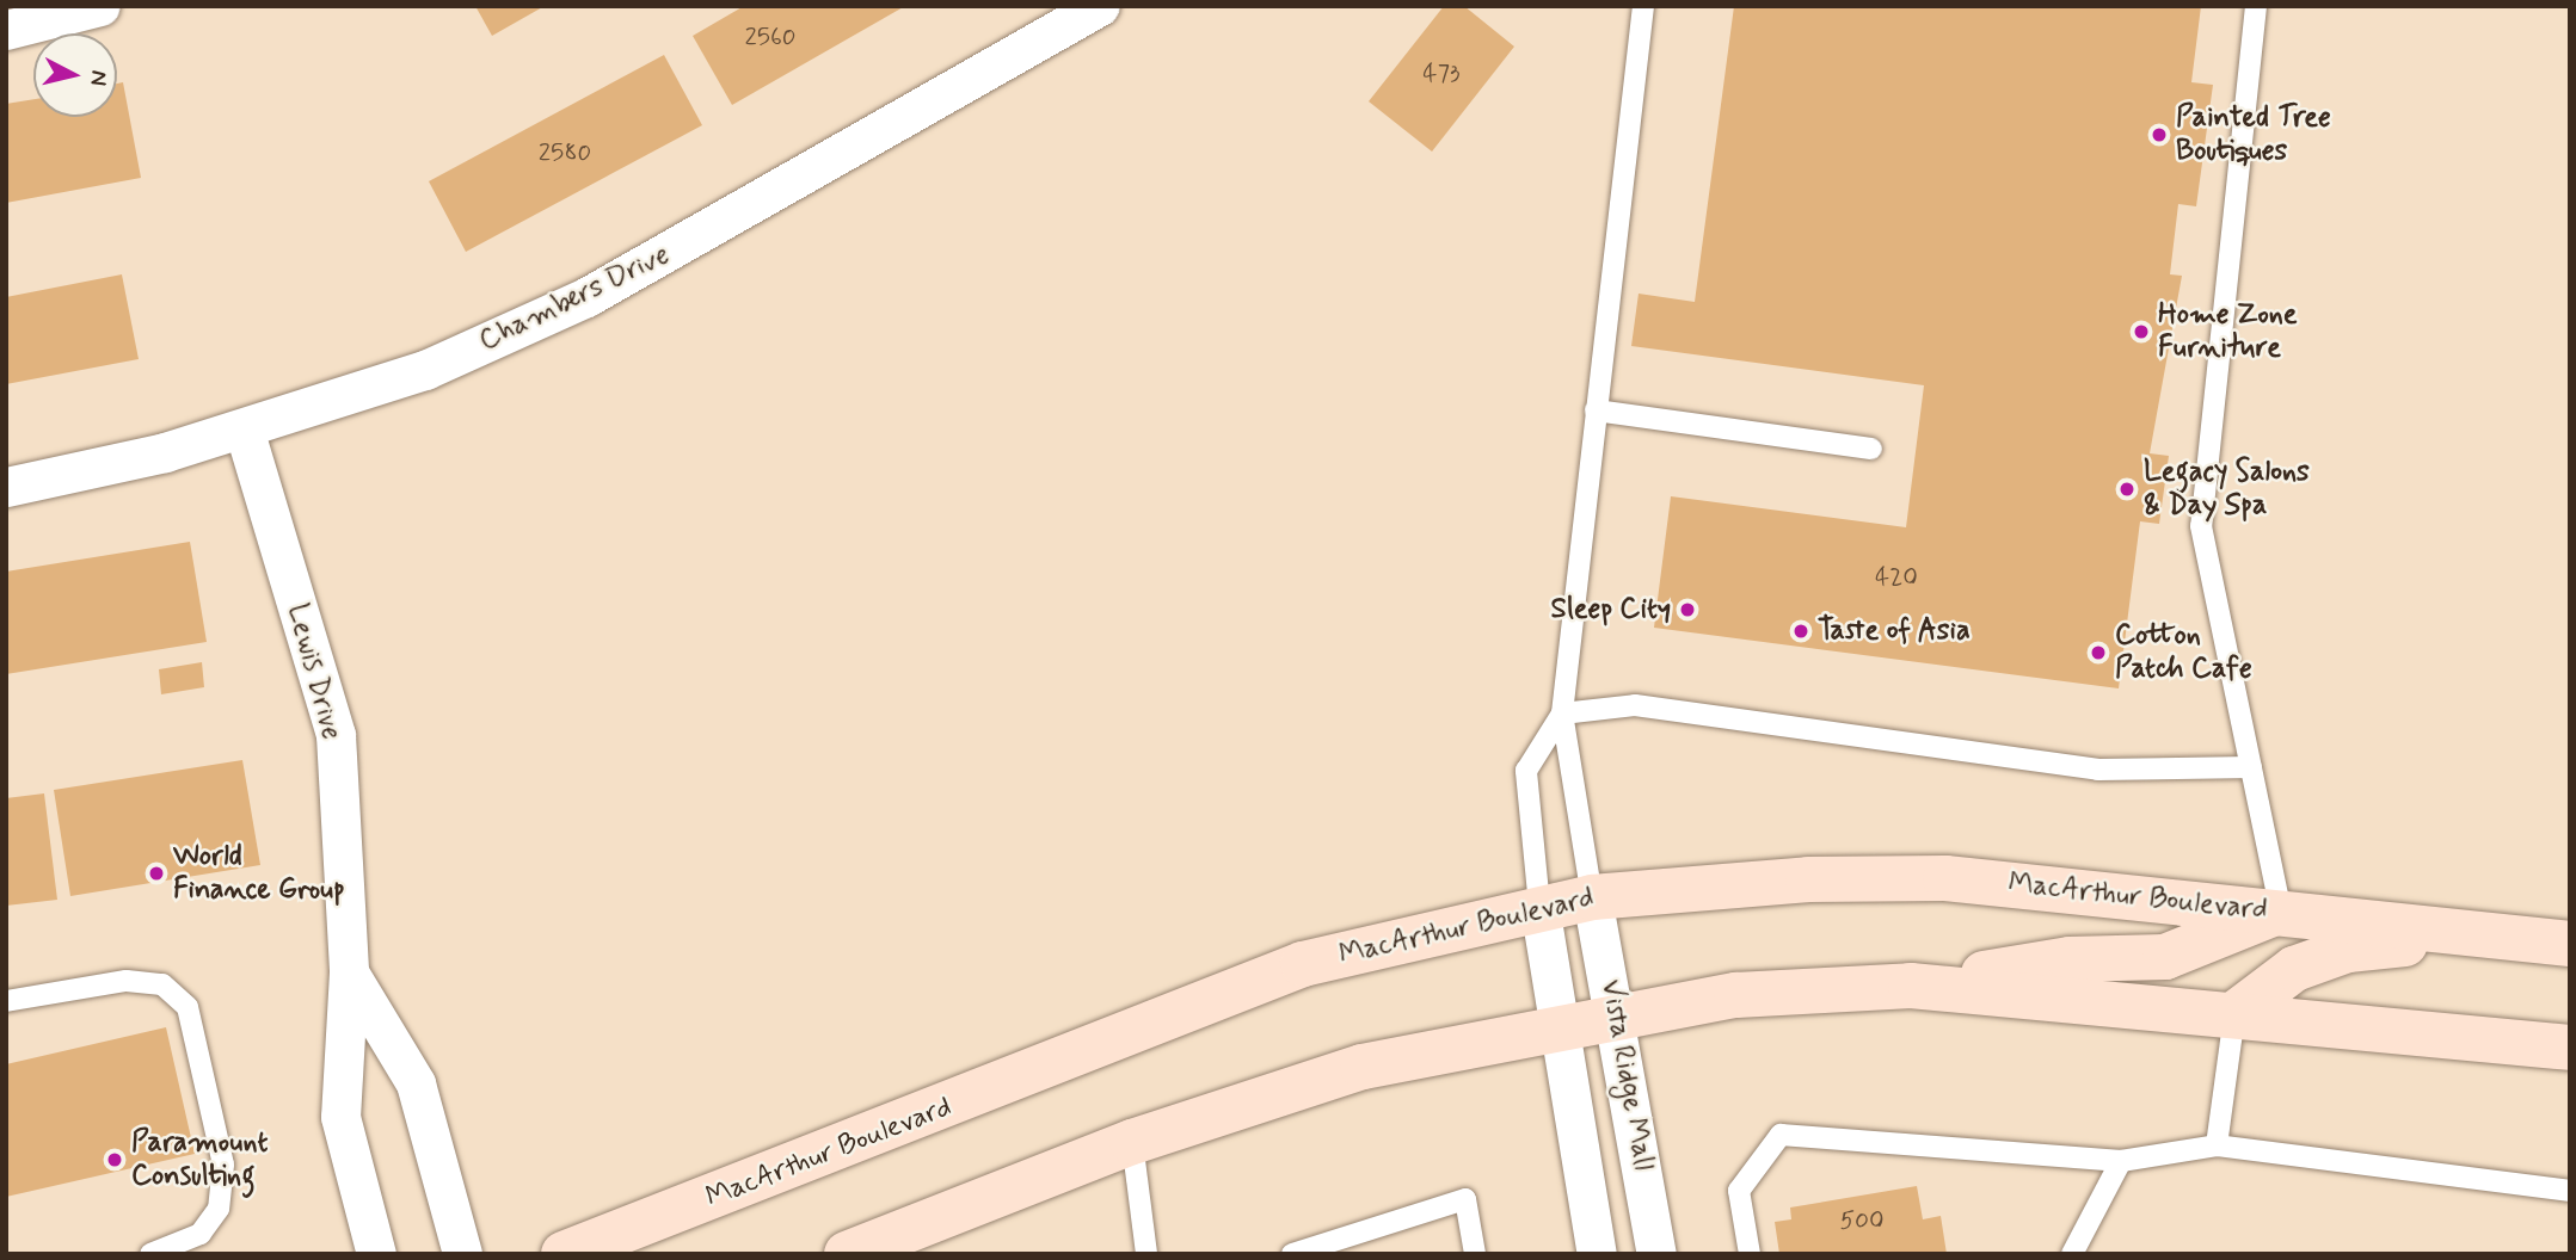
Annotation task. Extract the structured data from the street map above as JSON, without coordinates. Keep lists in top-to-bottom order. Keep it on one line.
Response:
{"streets":{"main road":["MacArthur Boulevard"],"street":["Chambers Drive","Lewis Drive","Vista Ridge Mall"]},"crossings":[["Chambers Drive","Lewis Drive"],["MacArthur Boulevard","Vista Ridge Mall"]],"places":["Painted Tree Boutiques","Home Zone Furniture","Legacy Salons & Day Spa","Sleep City","Taste of Asia","Cotton Patch Cafe","World Finance Group","Paramount Consulting"],"house_numbers":["2560","473","2580","420","500"],"north":"right"}
